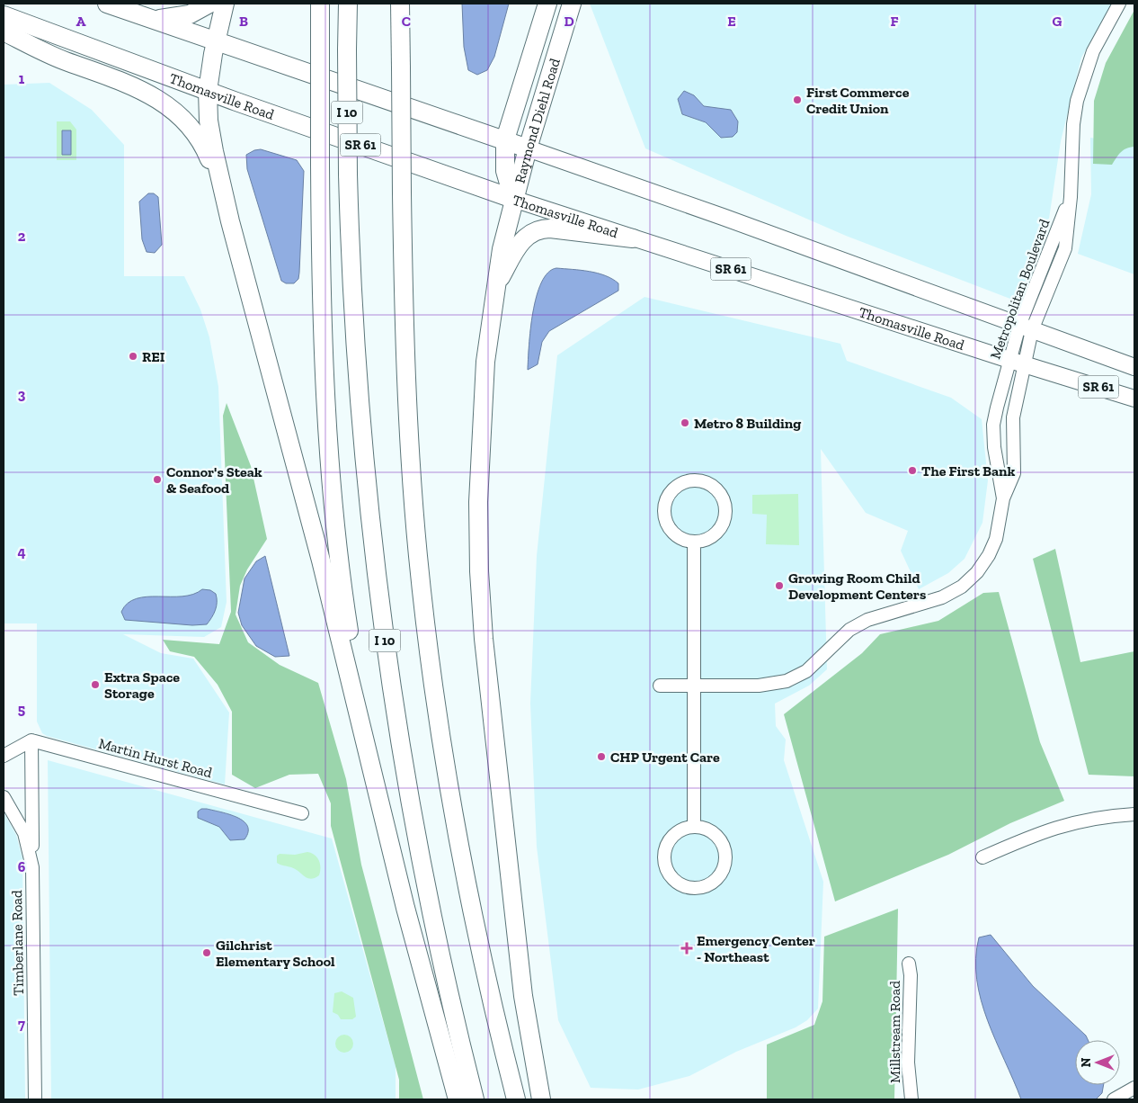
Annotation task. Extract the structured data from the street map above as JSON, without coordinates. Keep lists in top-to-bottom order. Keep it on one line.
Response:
{"streets":{"highway":["Thomasville Road","I 10","Raymond Diehl Road","SR 61"],"street":["Metropolitan Boulevard","Martin Hurst Road","Timberlane Road","Millstream Road"]},"crossings":[["Thomasville Road","Raymond Diehl Road"],["Thomasville Road","Metropolitan Boulevard"],["Raymond Diehl Road","SR 61"],["SR 61","Metropolitan Boulevard"],["Martin Hurst Road","Timberlane Road"]],"places":{"other":["First Commerce Credit Union","REI","Metro 8 Building","The First Bank","Connor's Steak & Seafood","Growing Room Child Development Centers","Extra Space Storage","CHP Urgent Care","Gilchrist Elementary School"],"health":["Emergency Center - Northeast"]},"north":"left","grid":{"columns":["A","B","C","D","E","F","G"],"rows":["1","2","3","4","5","6","7"]}}
